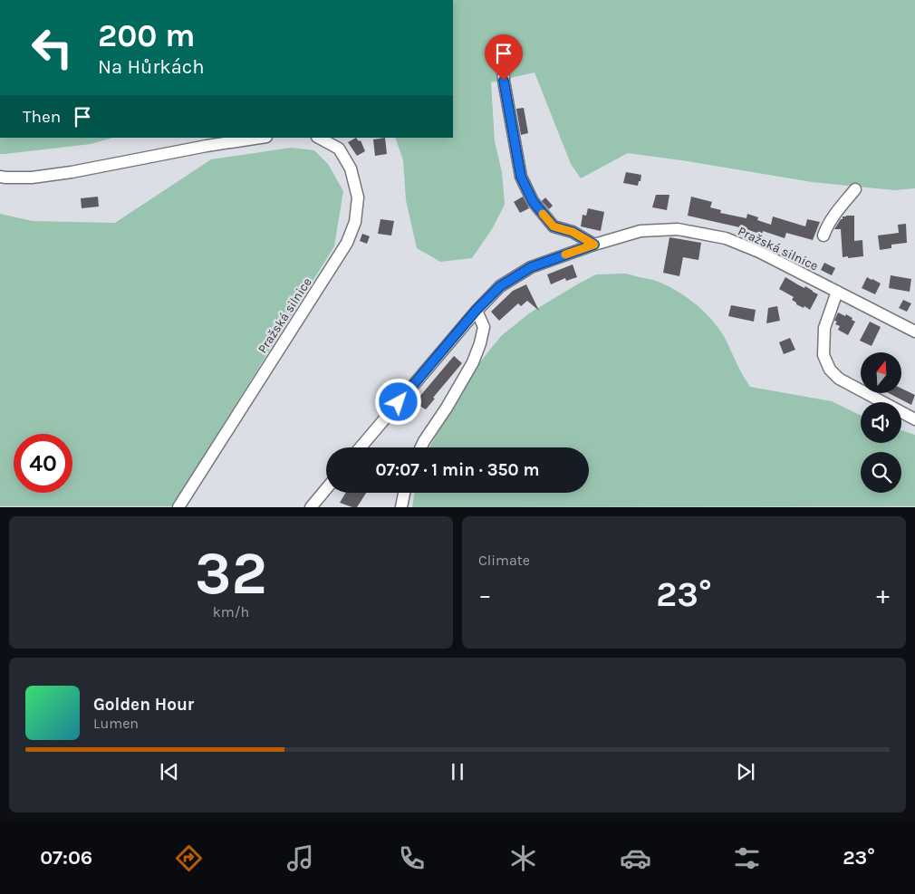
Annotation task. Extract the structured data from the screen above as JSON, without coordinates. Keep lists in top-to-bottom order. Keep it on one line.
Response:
{"streets":{"street":["Pražská silnice"]},"north":"top","page":{"turn":["200 m","Na Hůrkách"],"then":"Then","limit":"40","trip":"07:07 · 1 min · 350 m","tile":[["32","km/h"],"Climate"],"heat":["−","23°","+"],"song":["Golden Hour","Lumen"],"tabs":["07:06","23°"]}}
